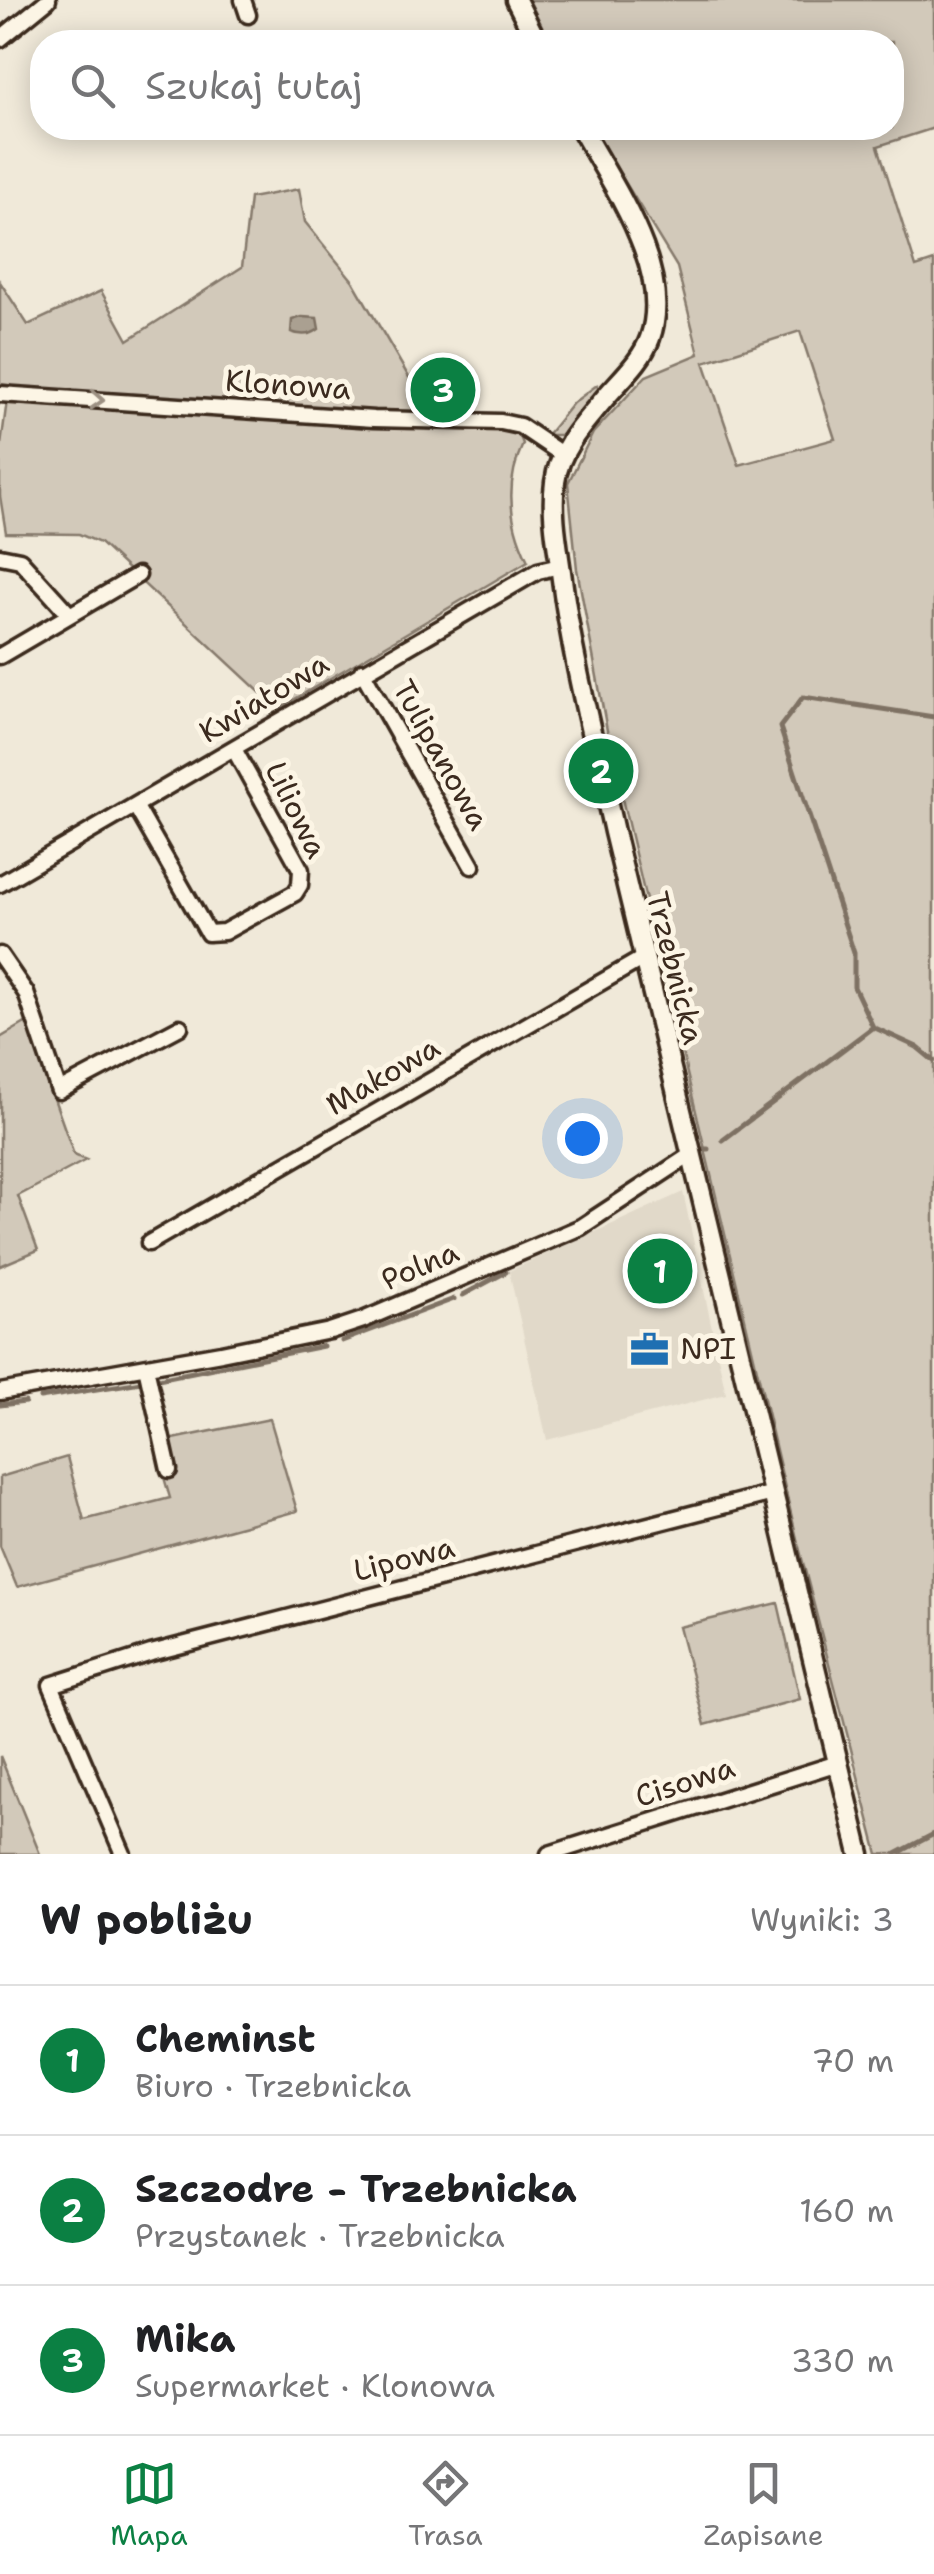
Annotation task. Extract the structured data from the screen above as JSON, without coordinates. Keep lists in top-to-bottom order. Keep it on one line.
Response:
{"streets":{"street":["Klonowa","Kwiatowa","Tulipanowa","Liliowa","Trzebnicka","Makowa","Polna","Lipowa","Cisowa"]},"crossings":[["Klonowa","Trzebnicka"],["Kwiatowa","Tulipanowa"],["Kwiatowa","Liliowa"],["Kwiatowa","Trzebnicka"],["Trzebnicka","Makowa"],["Trzebnicka","Polna"],["Trzebnicka","Lipowa"],["Trzebnicka","Cisowa"]],"one_way":["Klonowa"],"places":{"office":["NPI"]},"page":{"search":"Szukaj tutaj","pins":["3","2","1"],"heading":["W pobliżu","Wyniki: 3"],"list":[{"mark":"1","name":"Cheminst","note":"Biuro · Trzebnicka","value":"70 m"},{"mark":"2","name":"Szczodre - Trzebnicka","note":"Przystanek · Trzebnicka","value":"160 m"},{"mark":"3","name":"Mika","note":"Supermarket · Klonowa","value":"330 m"}],"nav":["Mapa","Trasa","Zapisane"]}}
